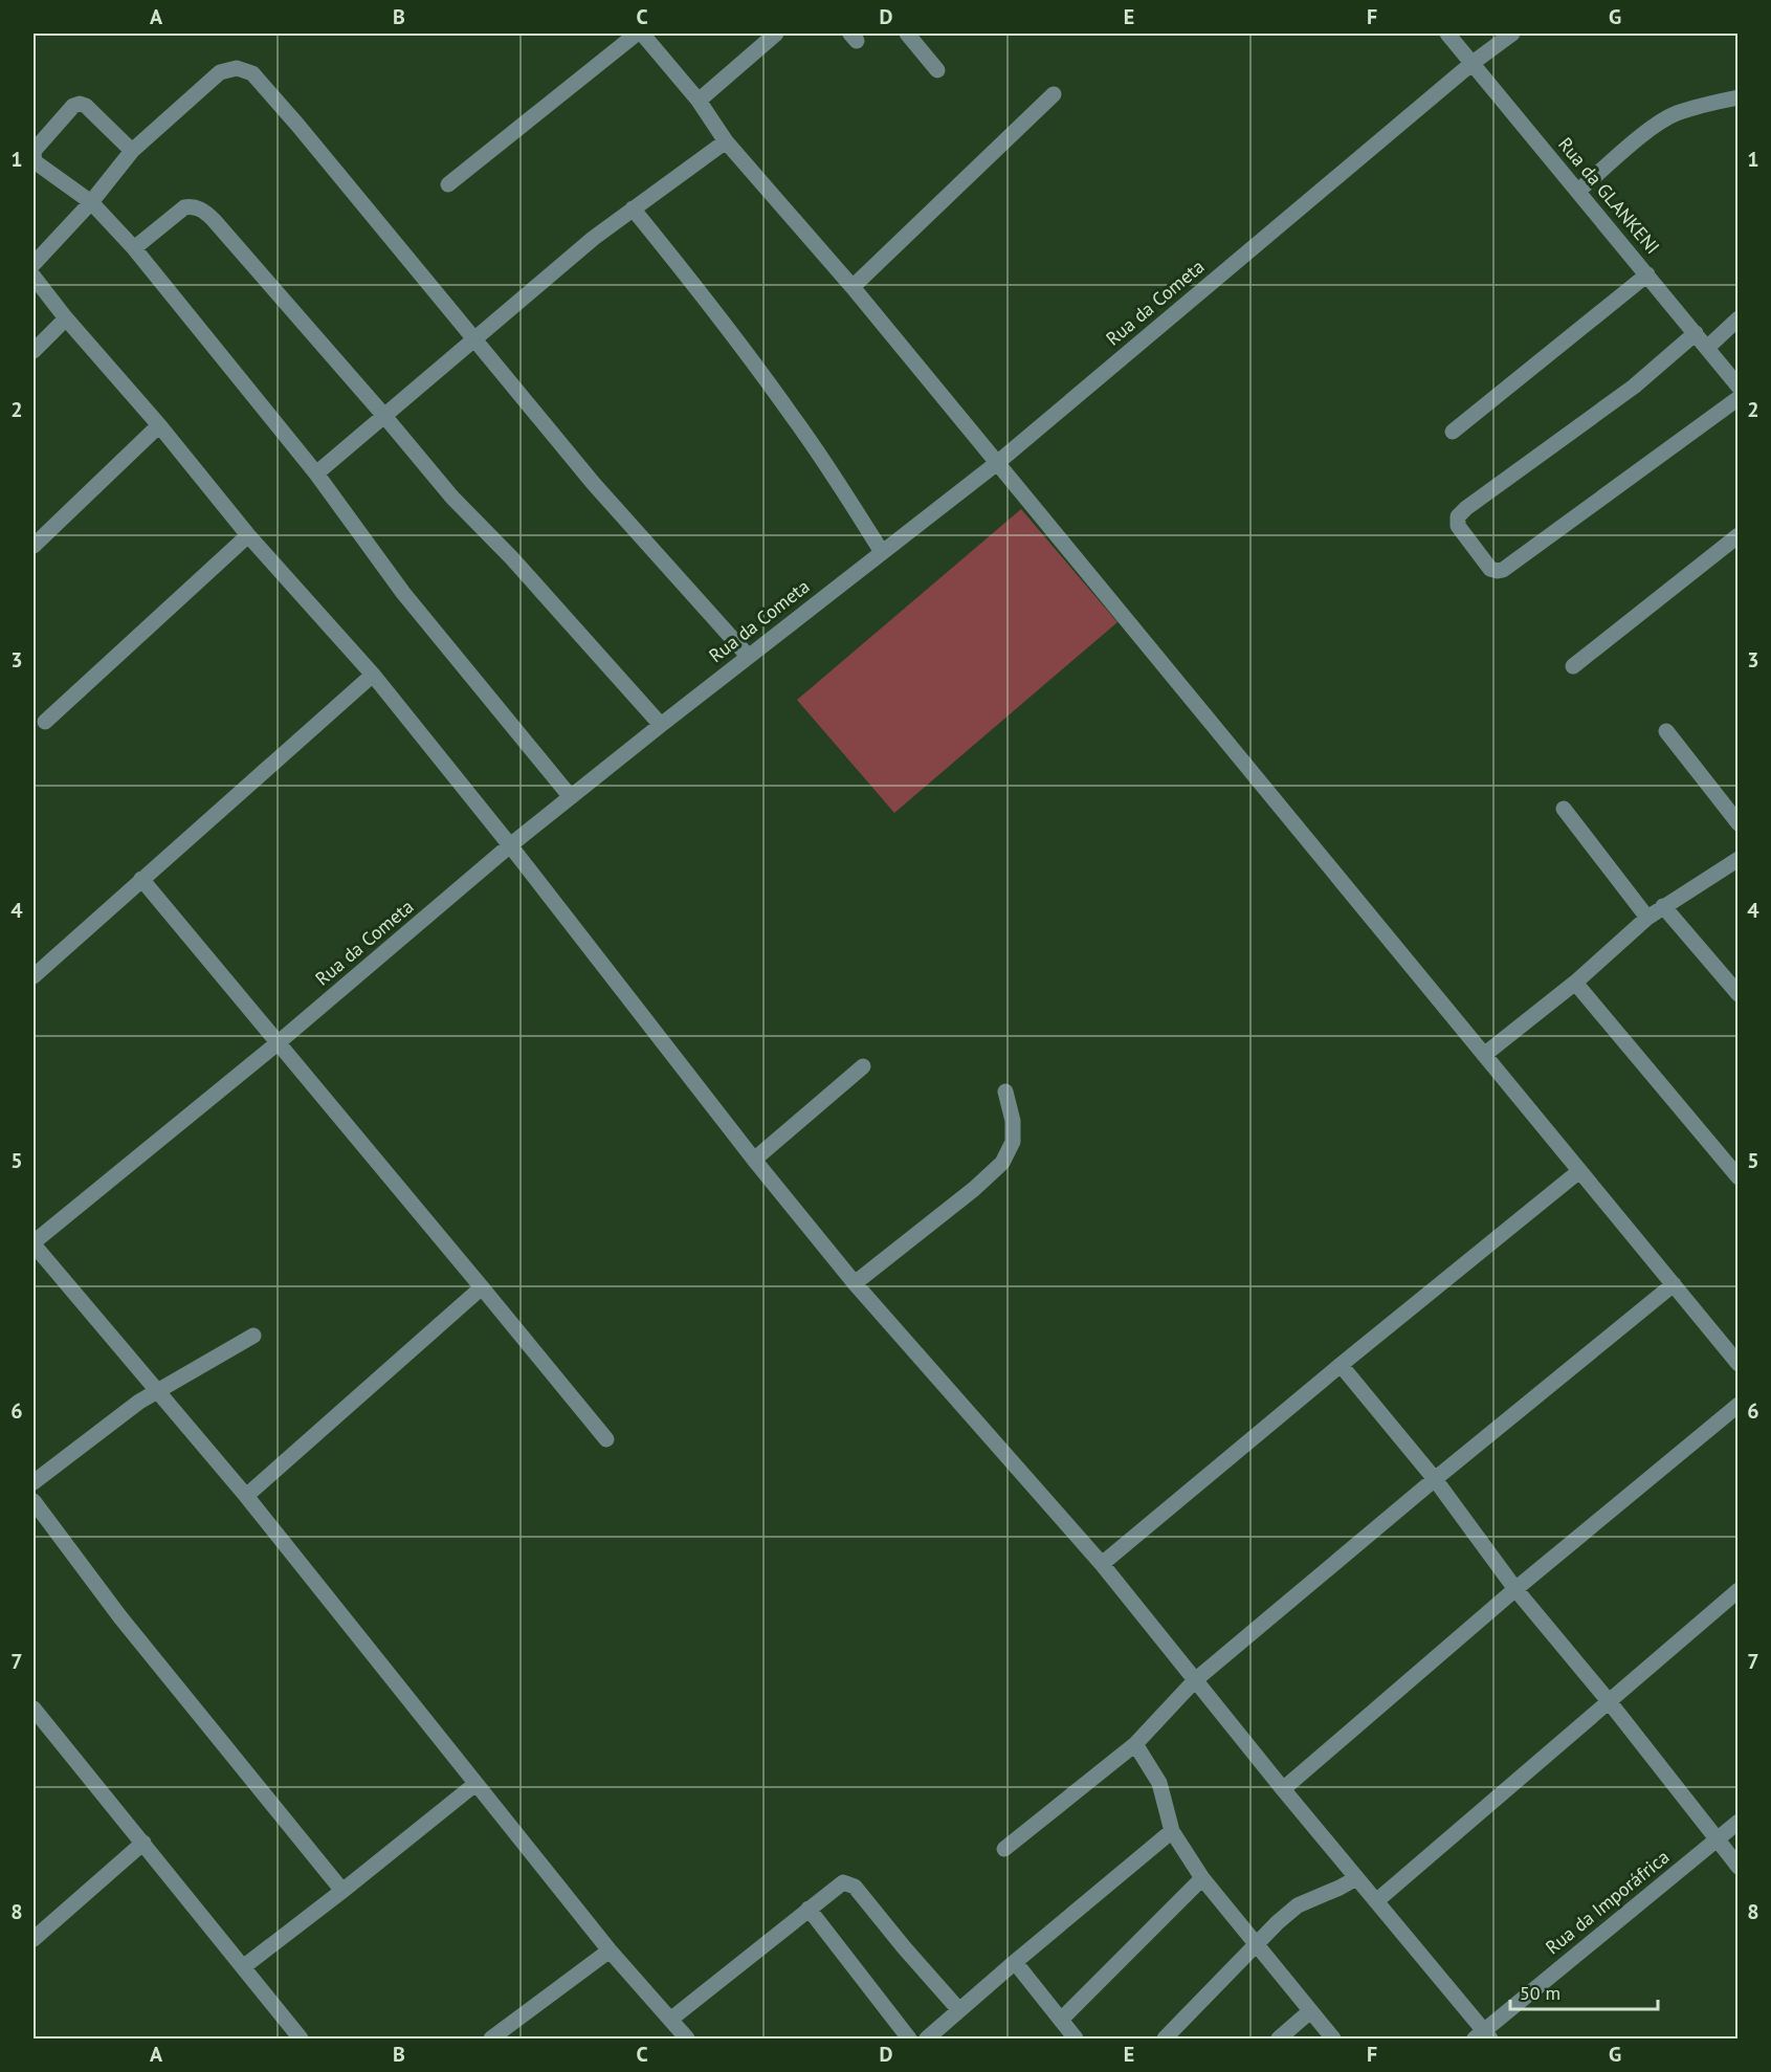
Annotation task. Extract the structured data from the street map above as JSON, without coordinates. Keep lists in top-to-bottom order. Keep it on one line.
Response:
{"streets":{"street":["Rua da GLANKENI","Rua da Cometa","Rua da Imporáfrica"]},"crossings":[["Rua da GLANKENI","Rua da Cometa"]],"scale_bar":"50 m","grid":{"columns":["A","B","C","D","E","F","G"],"rows":["1","2","3","4","5","6","7","8"]}}
